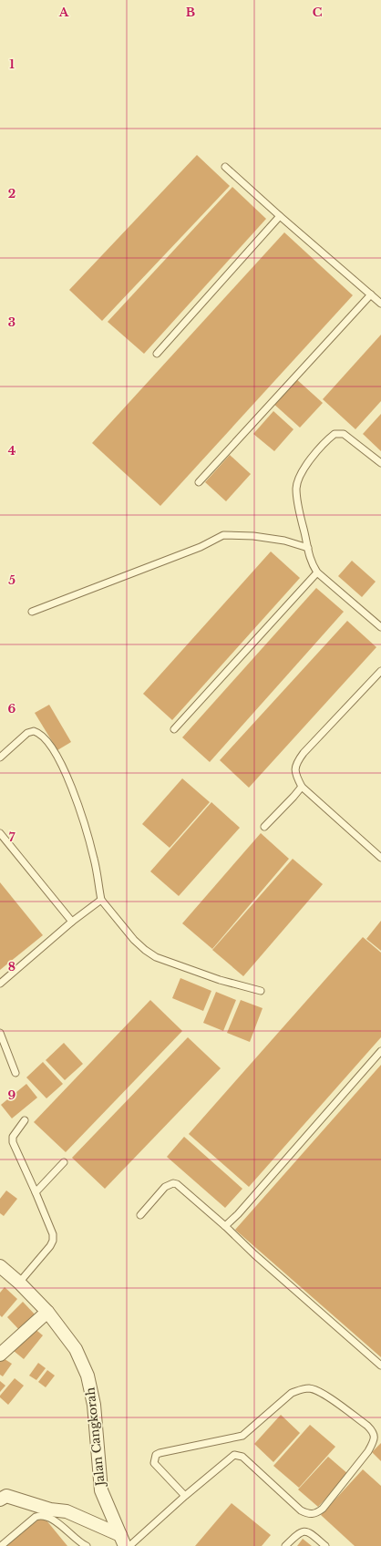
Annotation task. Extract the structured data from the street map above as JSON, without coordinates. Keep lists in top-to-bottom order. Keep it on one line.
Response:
{"streets":{"street":["Jalan Cangkorah"]},"grid":{"columns":["A","B","C"],"rows":["1","2","3","4","5","6","7","8","9"]}}
